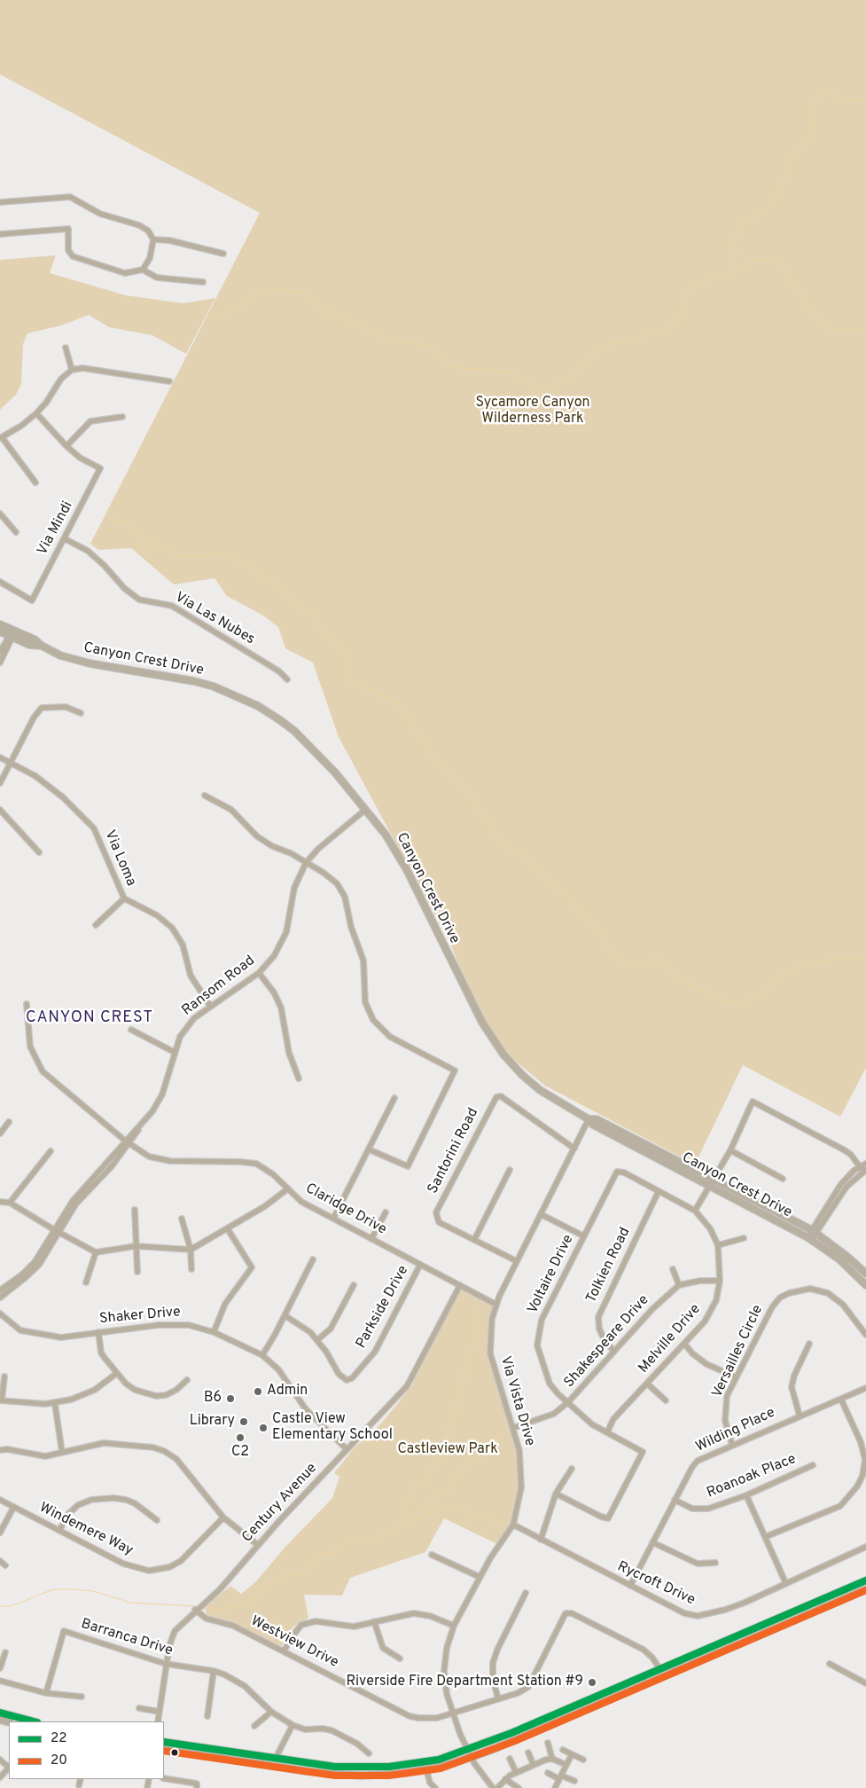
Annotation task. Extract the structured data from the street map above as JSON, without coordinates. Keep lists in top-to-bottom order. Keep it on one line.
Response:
{"streets":{"main road":["Canyon Crest Drive"],"street":["Via Mindi","Via Las Nubes","Via Loma","Ransom Road","Santorini Road","Claridge Drive","Tolkien Road","Voltaire Drive","Parkside Drive","Shaker Drive","Melville Drive","Shakespeare Drive","Versailles Circle","Via Vista Drive","Wilding Place","Roanoak Place","Century Avenue","Windemere Way","Rycroft Drive","Barranca Drive","Westview Drive"]},"crossings":[["Via Mindi","Via Las Nubes"],["Canyon Crest Drive","Ransom Road"],["Canyon Crest Drive","Via Vista Drive"],["Via Loma","Ransom Road"],["Ransom Road","Claridge Drive"],["Santorini Road","Via Vista Drive"],["Claridge Drive","Parkside Drive"],["Claridge Drive","Via Vista Drive"],["Claridge Drive","Century Avenue"],["Tolkien Road","Melville Drive"],["Tolkien Road","Shakespeare Drive"],["Voltaire Drive","Melville Drive"],["Voltaire Drive","Shakespeare Drive"],["Shaker Drive","Century Avenue"],["Melville Drive","Shakespeare Drive"],["Shakespeare Drive","Via Vista Drive"],["Versailles Circle","Wilding Place"],["Via Vista Drive","Rycroft Drive"],["Via Vista Drive","Westview Drive"],["Wilding Place","Roanoak Place"],["Wilding Place","Rycroft Drive"],["Century Avenue","Barranca Drive"],["Century Avenue","Westview Drive"]],"districts":["CANYON CREST"],"parks":["Sycamore Canyon Wilderness Park","Castleview Park"],"places":["Admin","B6","Library","Castle View Elementary School","C2","Riverside Fire Department Station #9"],"lines":["transit line 22","transit line 20"],"legend":["22","20"]}
